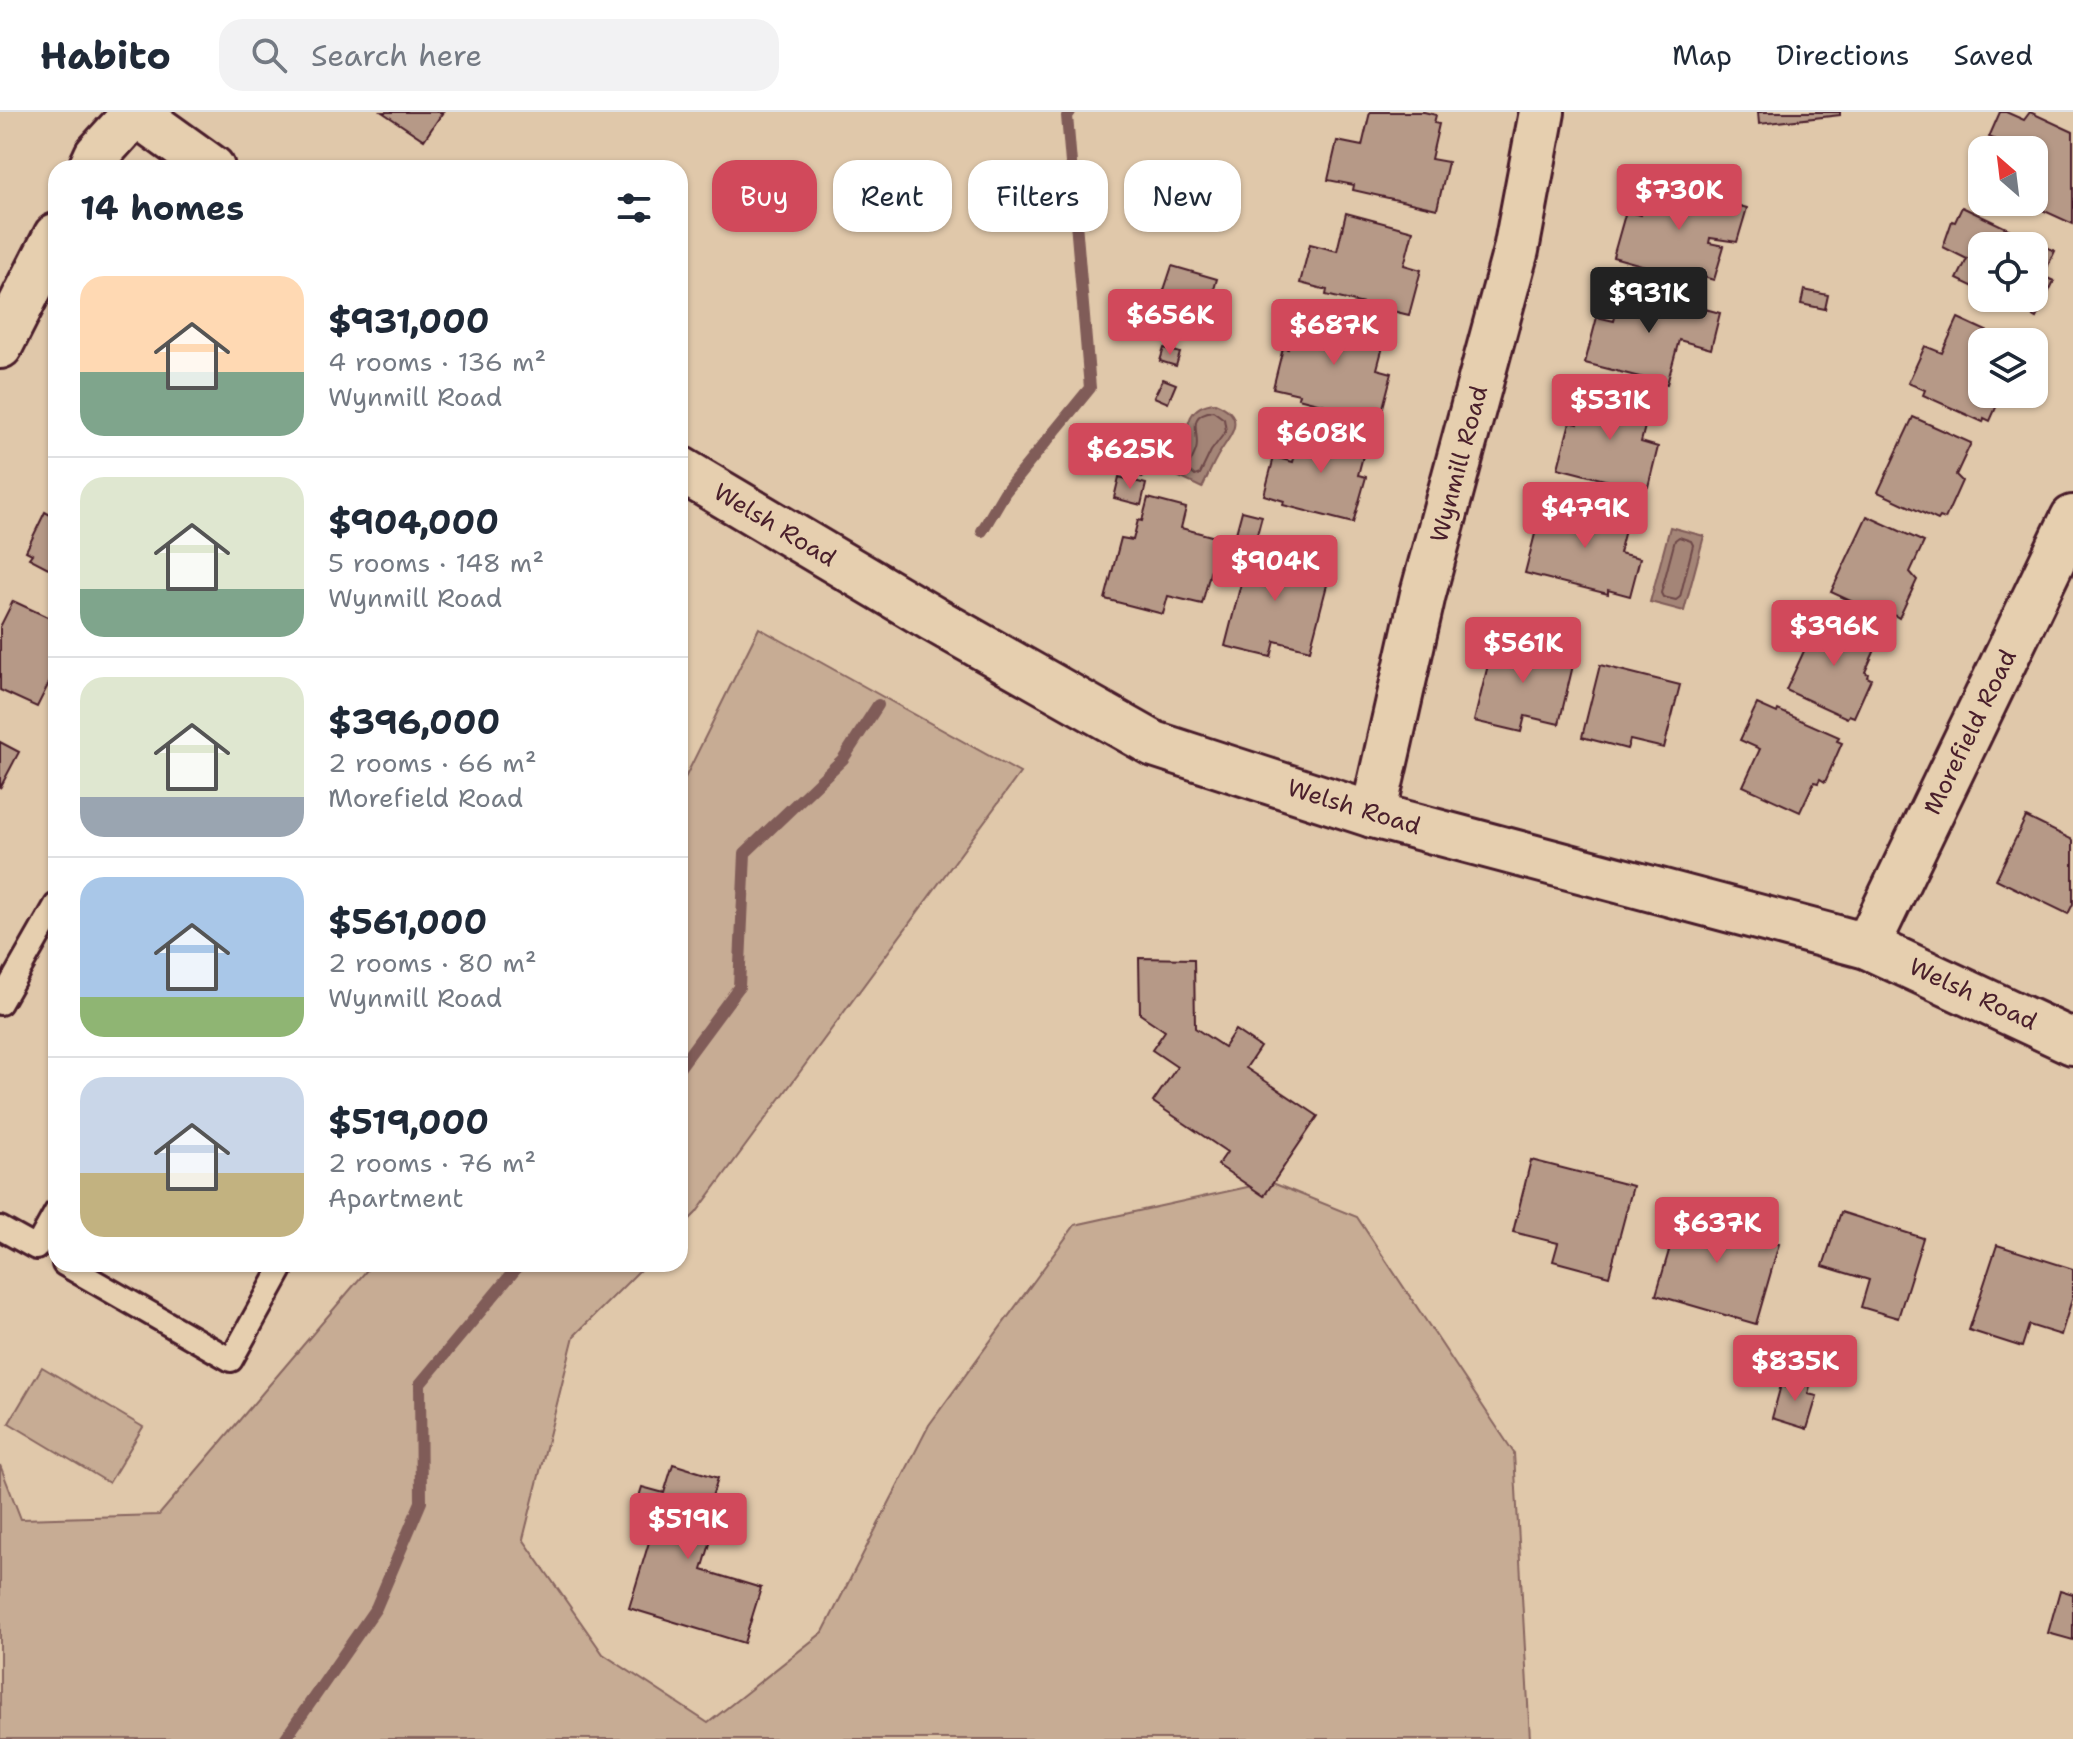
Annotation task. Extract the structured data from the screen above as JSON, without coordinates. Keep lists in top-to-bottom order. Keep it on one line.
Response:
{"streets":{"main road":["Wynmill Road","Welsh Road","Morefield Road"]},"crossings":[["Wynmill Road","Welsh Road"],["Welsh Road","Morefield Road"]],"north":"top left","page":{"header":"Habito","search":"Search here","nav":["Map","Directions","Saved"],"chip":["Buy","Rent","Filters","New"],"heading":"14 homes","price":["$730K","$931K","$656K","$687K","$531K","$608K","$625K","$479K","$904K","$396K","$561K","$637K","$835K","$519K"],"list":[{"name":"$931,000","note":"4 rooms · 136 m² · Wynmill Road"},{"name":"$904,000","note":"5 rooms · 148 m² · Wynmill Road"},{"name":"$396,000","note":"2 rooms · 66 m² · Morefield Road"},{"name":"$561,000","note":"2 rooms · 80 m² · Wynmill Road"},{"name":"$519,000","note":"2 rooms · 76 m² · Apartment"}]}}
